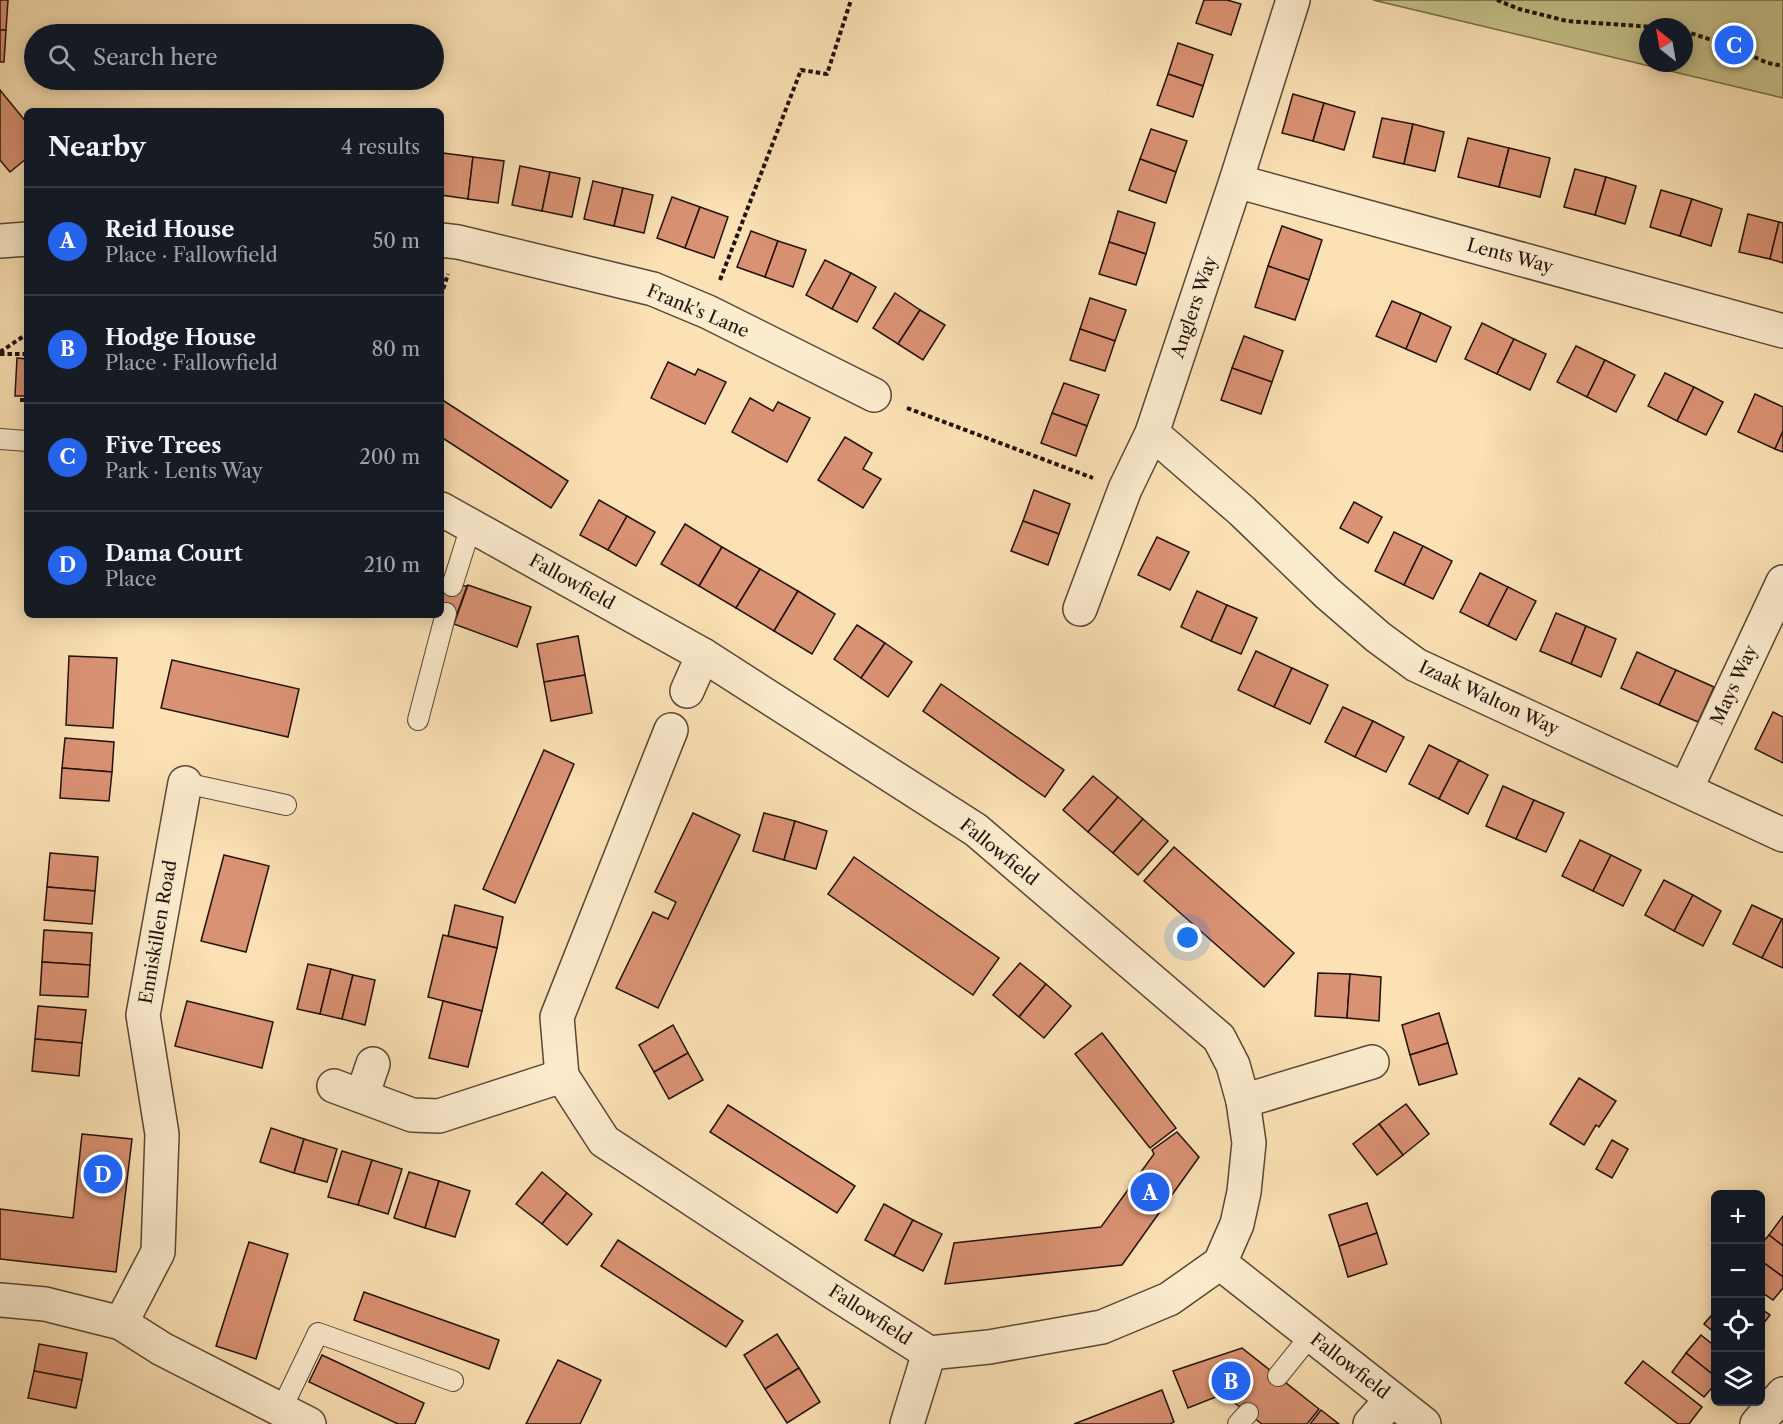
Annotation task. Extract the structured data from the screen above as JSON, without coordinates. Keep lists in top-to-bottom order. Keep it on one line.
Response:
{"streets":{"street":["Lents Way","Anglers Way","Frank's Lane","Fallowfield","Mays Way","Izaak Walton Way","Enniskillen Road"]},"crossings":[["Lents Way","Anglers Way"],["Anglers Way","Izaak Walton Way"],["Mays Way","Izaak Walton Way"]],"north":"top left","page":{"pins":["C","D","A","B"],"search":"Search here","heading":["Nearby","4 results"],"list":[{"mark":"A","name":"Reid House","note":"Place · Fallowfield","value":"50 m"},{"mark":"B","name":"Hodge House","note":"Place · Fallowfield","value":"80 m"},{"mark":"C","name":"Five Trees","note":"Park · Lents Way","value":"200 m"},{"mark":"D","name":"Dama Court","note":"Place","value":"210 m"}],"map_buttons":["+","−"]}}
